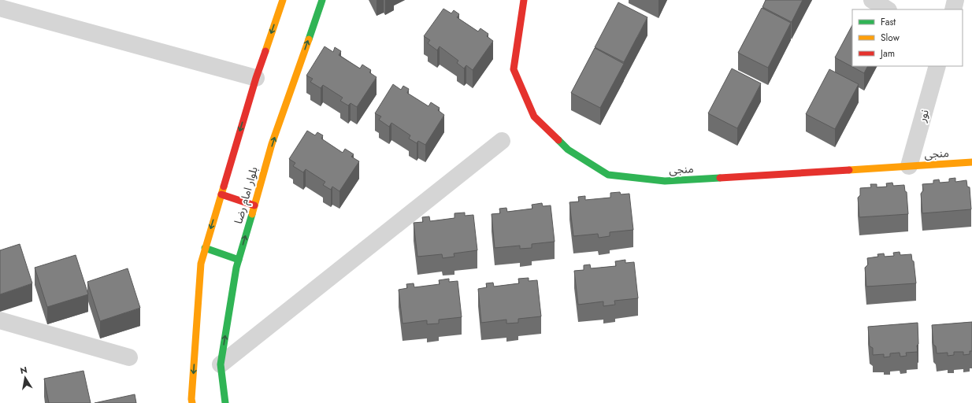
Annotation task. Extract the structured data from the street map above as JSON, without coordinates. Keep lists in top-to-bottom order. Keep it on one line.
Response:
{"streets":{"street":["نور","منجی","بلوار امام رضا"]},"crossings":[["نور","منجی"]],"legend":["Fast","Slow","Jam"],"north":"top"}
